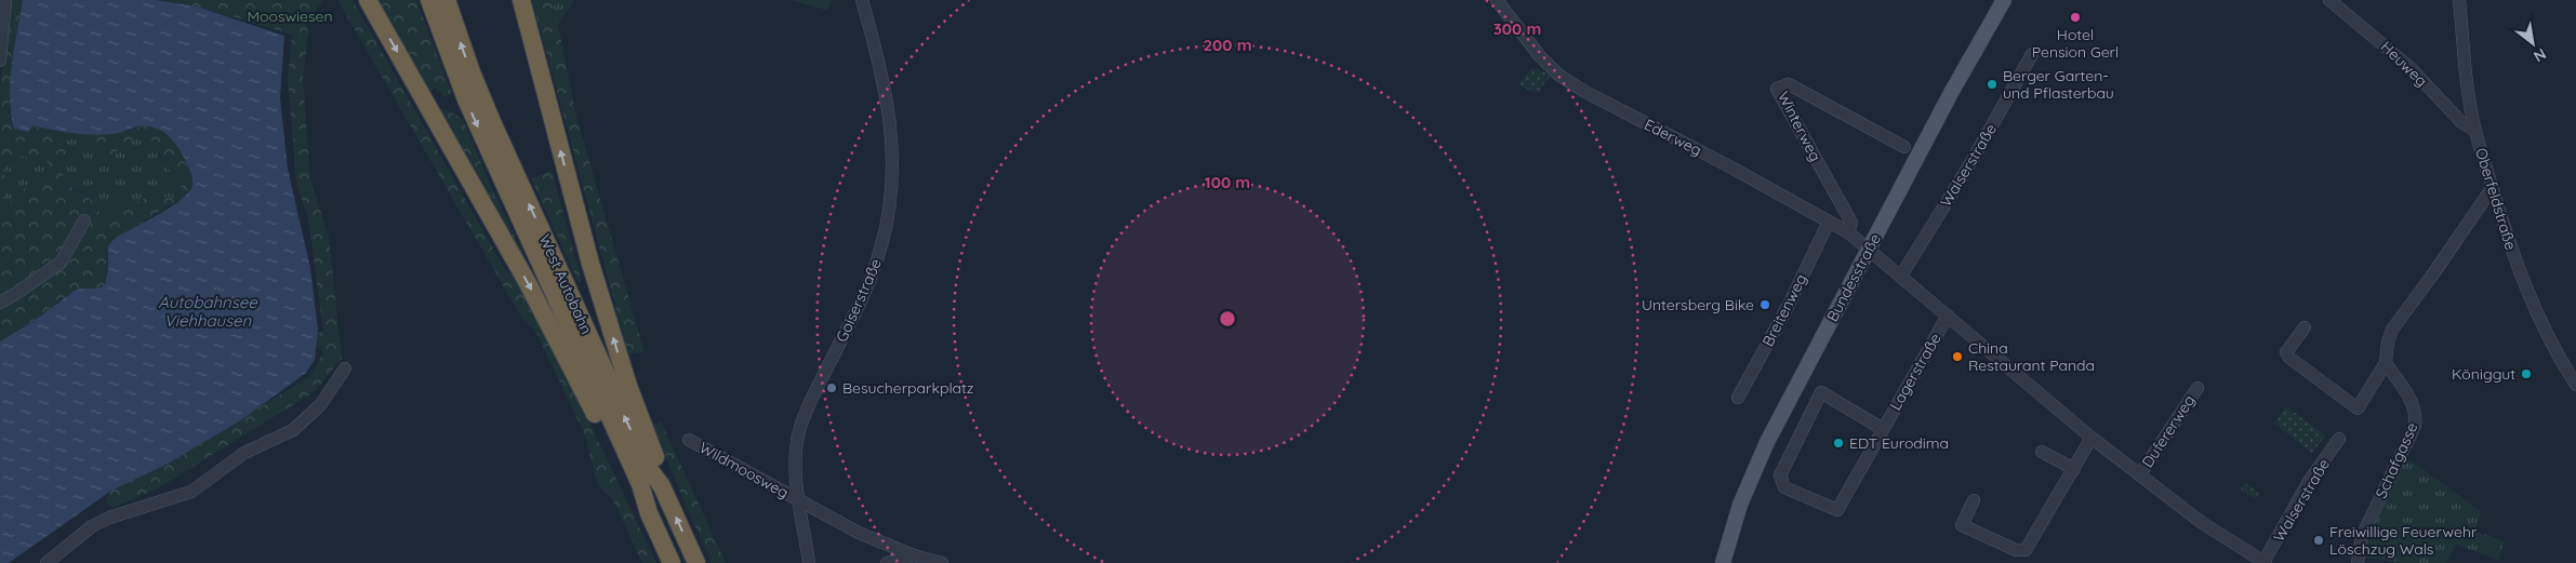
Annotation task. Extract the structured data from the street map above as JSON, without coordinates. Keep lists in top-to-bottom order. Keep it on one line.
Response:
{"streets":{"highway":["West Autobahn"],"main road":["Bundesstraße"],"street":["Heuweg","Winterweg","Ederweg","Walserstraße","Oberfeldstraße","Goiserstraße","Breitenweg","Lagerstraße","Dufererweg","Schafgasse","Wildmoosweg"]},"crossings":[["Heuweg","Oberfeldstraße"],["Winterweg","Ederweg"],["Ederweg","Walserstraße"],["Ederweg","Bundesstraße"],["Ederweg","Breitenweg"],["Walserstraße","Bundesstraße"],["Walserstraße","Lagerstraße"],["Walserstraße","Dufererweg"],["Goiserstraße","Wildmoosweg"]],"water":["Autobahnsee Viehhausen"],"parks":["Mooswiesen"],"places":["Hotel Pension Gerl","Berger Garten- und Pflasterbau","Untersberg Bike","China Restaurant Panda","Königgut","Besucherparkplatz","EDT Eurodima","Freiwillige Feuerwehr Löschzug Wals"],"north":"bottom right","rings":["300 m","200 m","100 m"]}
